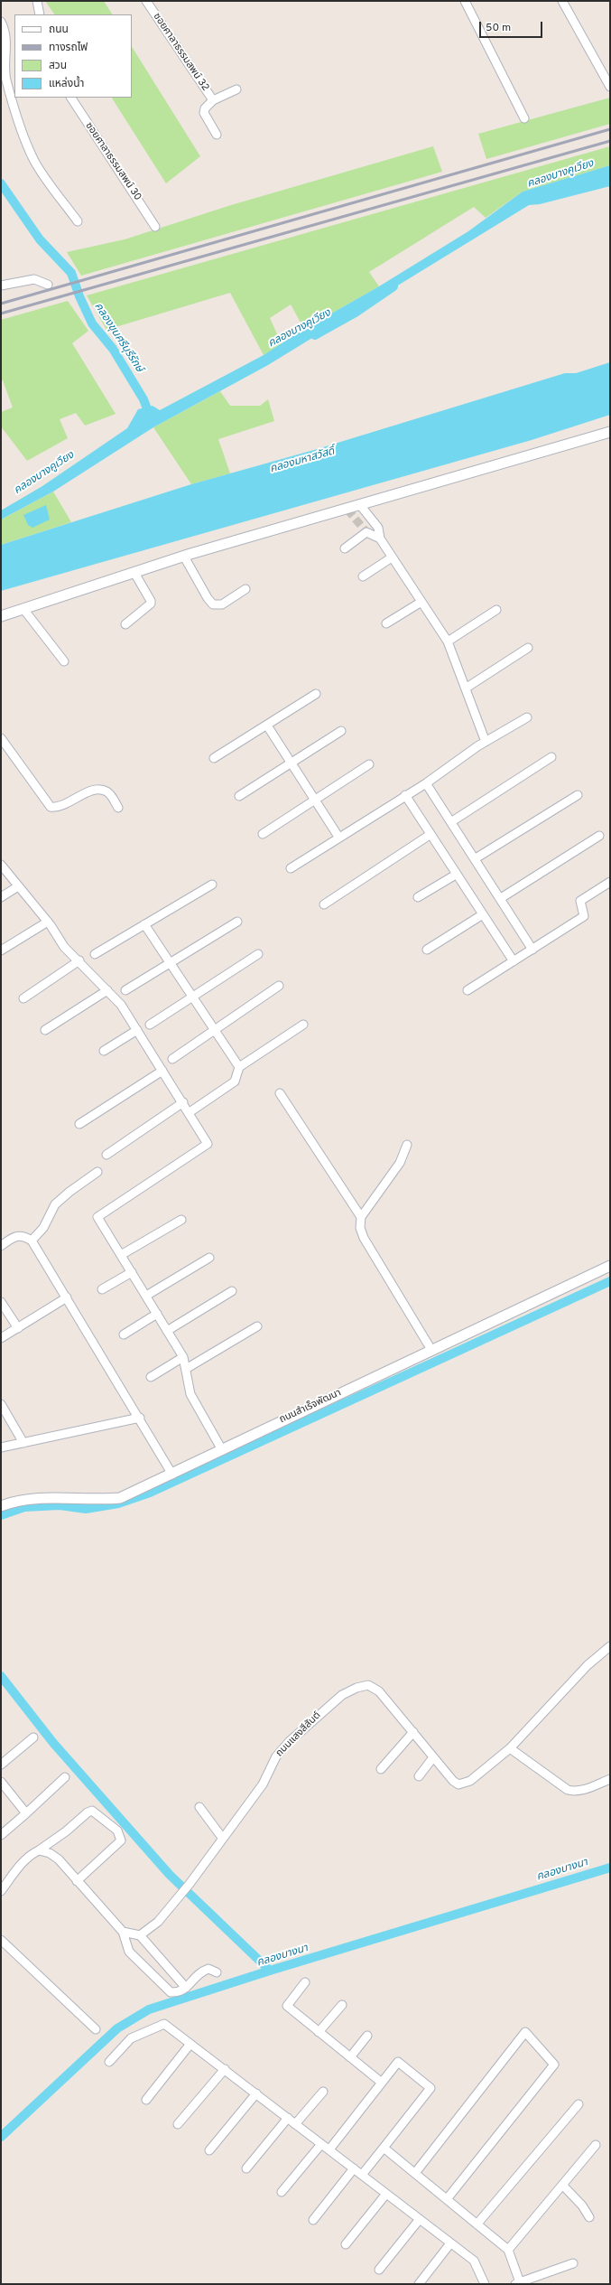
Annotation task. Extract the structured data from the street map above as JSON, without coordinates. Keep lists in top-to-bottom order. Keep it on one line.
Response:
{"streets":{"street":["ซอยศาลาธรรมสพน์ 32","ซอยศาลาธรรมสพน์ 30","ถนนสำเร็จพัฒนา","ถนนแสงสีสันต์"]},"water":["คลองบางคูเวียง","คลองขุนศรีบุรีรักษ์","คลองมหาสวัสดิ์","คลองบางนา"],"legend":["ถนน","ทางรถไฟ","สวน","แหล่งน้ำ"],"scale_bar":"50 m"}
